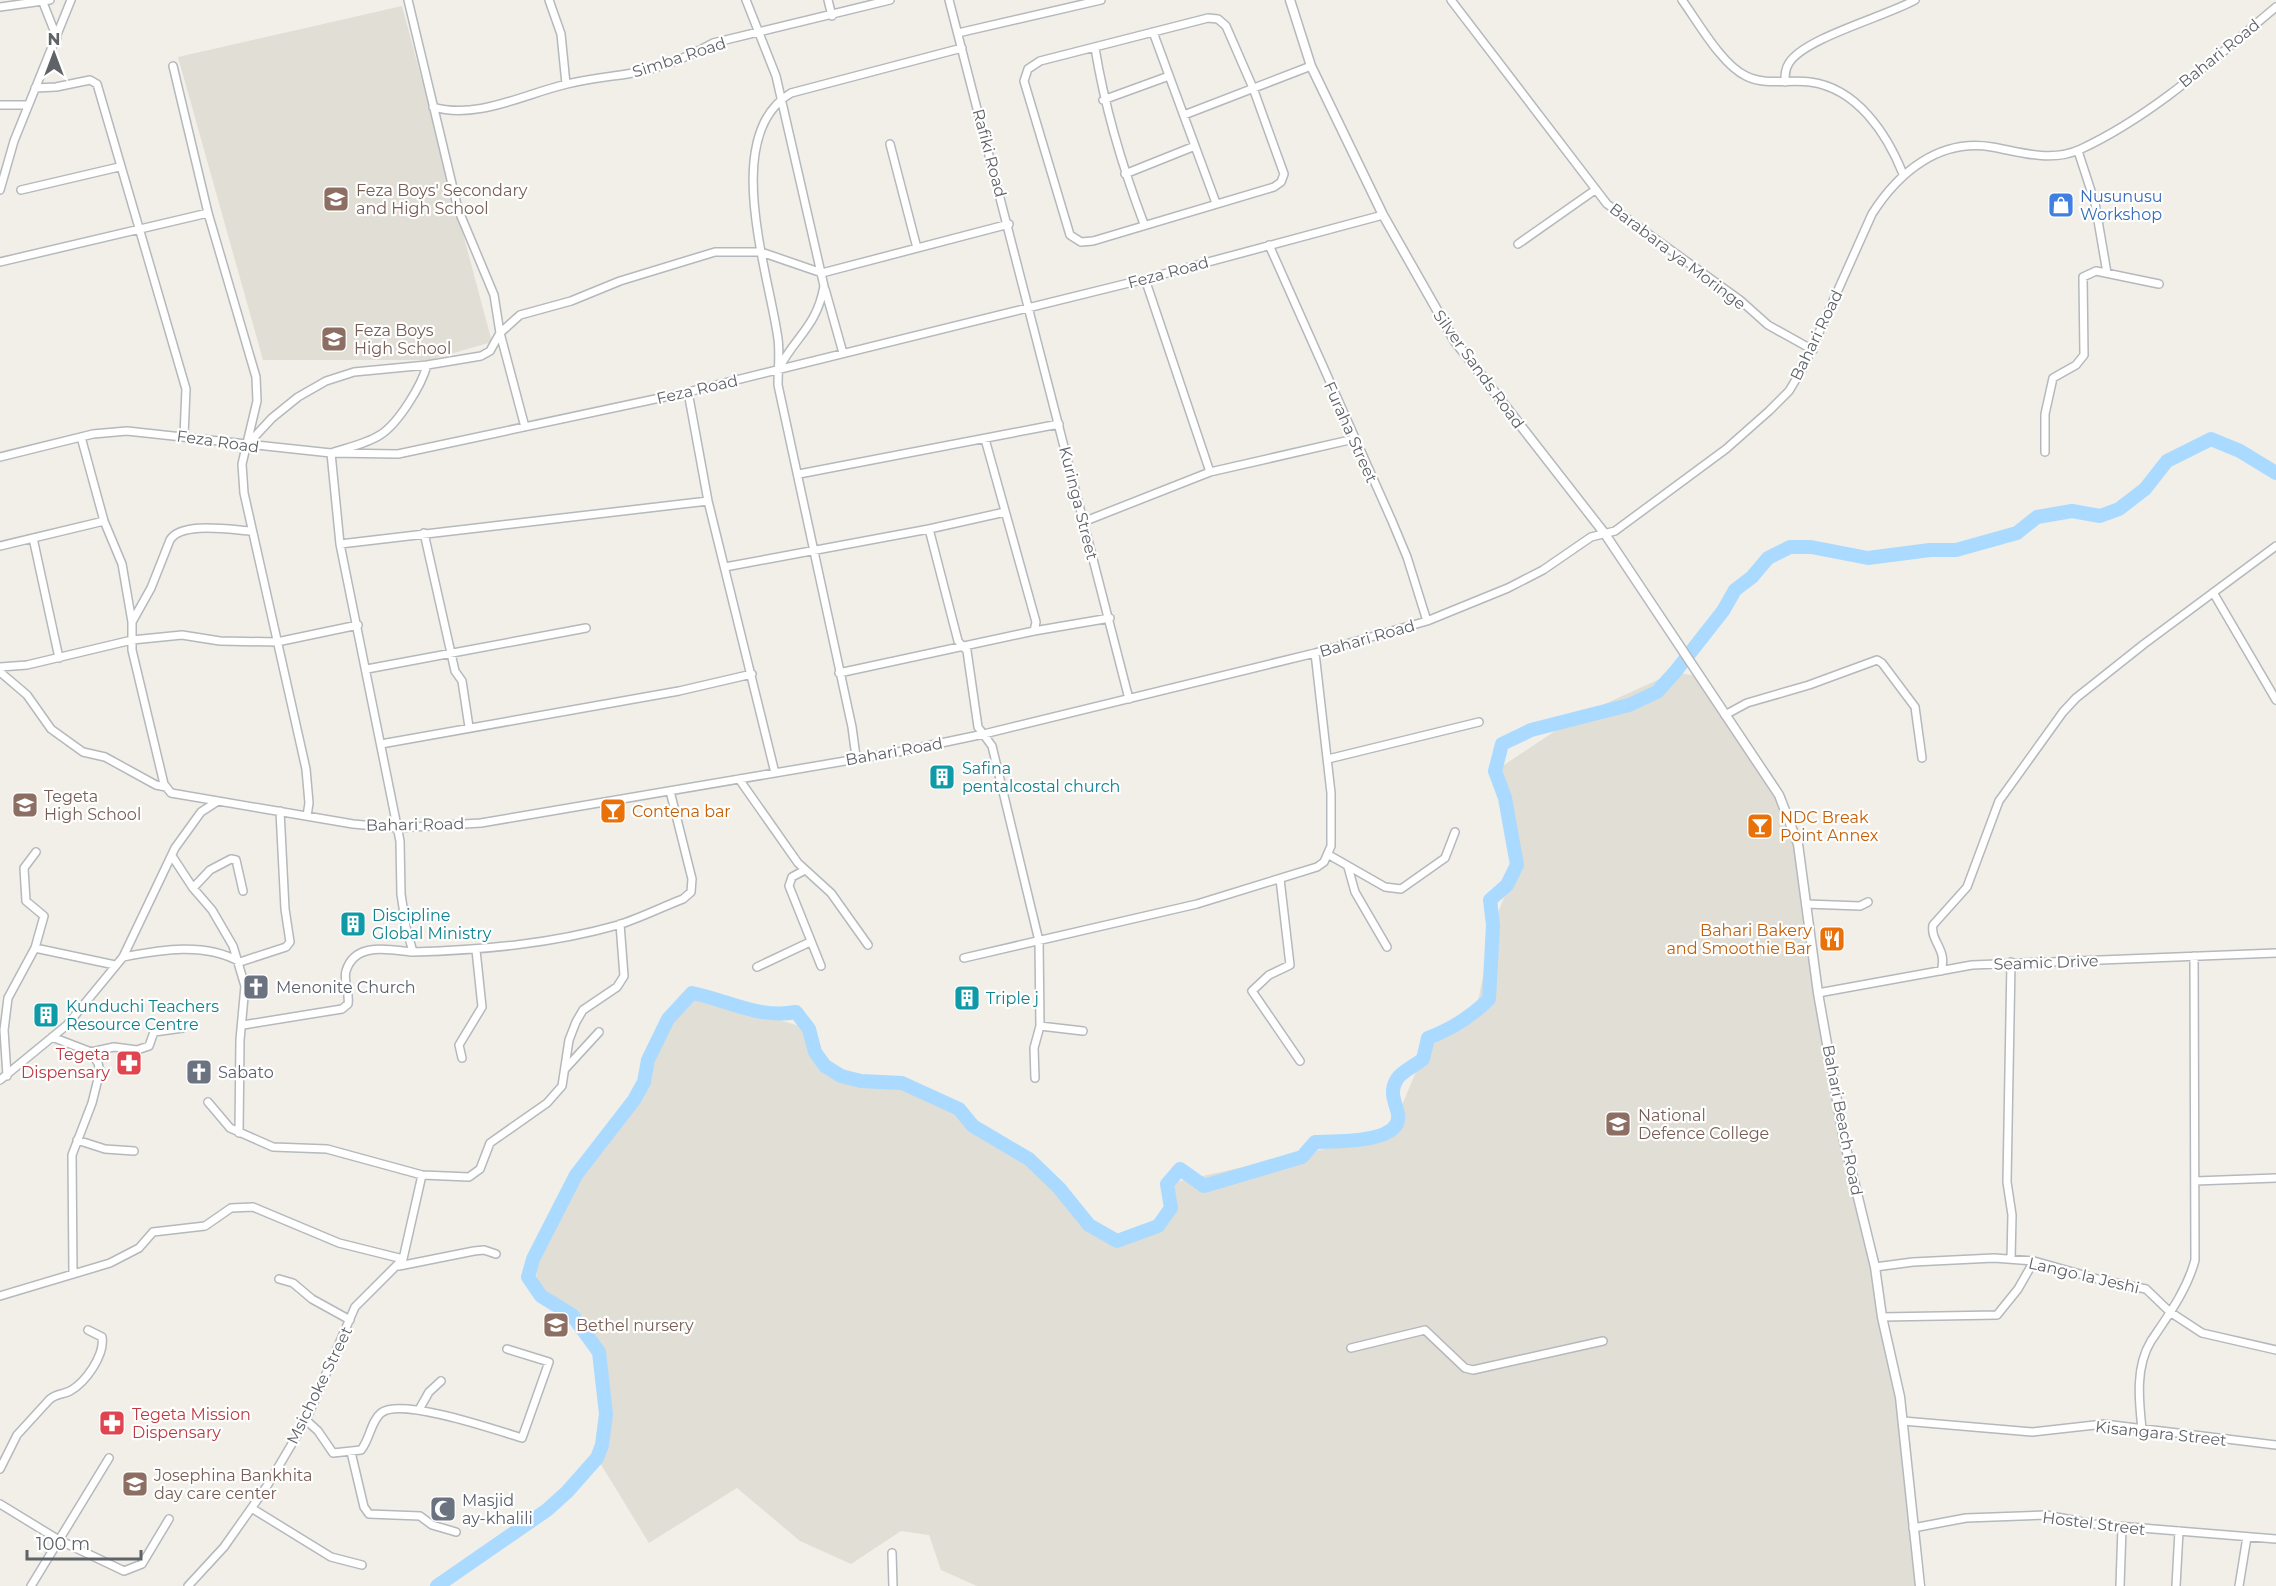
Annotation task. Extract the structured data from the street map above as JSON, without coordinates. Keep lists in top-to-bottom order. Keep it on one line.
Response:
{"streets":{"street":["Bahari Road","Simba Road","Rafiki Road","Barabara ya Moringe","Feza Road","Silver Sands Road","Furaha Street","Kuringa Street","Seamic Drive","Bahari Beach Road","Lango la Jeshi","Msichoke Street","Kisangara Street","Hostel Street"]},"crossings":[["Bahari Road","Barabara ya Moringe"],["Bahari Road","Silver Sands Road"],["Bahari Road","Furaha Street"],["Bahari Road","Kuringa Street"],["Rafiki Road","Feza Road"],["Rafiki Road","Kuringa Street"],["Feza Road","Silver Sands Road"],["Feza Road","Furaha Street"],["Feza Road","Kuringa Street"],["Silver Sands Road","Bahari Beach Road"],["Seamic Drive","Bahari Beach Road"],["Bahari Beach Road","Lango la Jeshi"],["Bahari Beach Road","Kisangara Street"],["Bahari Beach Road","Hostel Street"]],"places":{"school or university":["Feza Boys' Secondary and High School","Feza Boys High School","Tegeta High School","National Defence College","Bethel nursery","Josephina Bankhita day care center"],"shop":["Nusunusu Workshop"],"building":["Safina pentalcostal church","Discipline Global Ministry","Triple j","Kunduchi Teachers Resource Centre"],"bar":["Contena bar","NDC Break Point Annex"],"restaurant":["Bahari Bakery and Smoothie Bar"],"church":["Menonite Church","Sabato"],"pharmacy":["Tegeta Dispensary","Tegeta Mission Dispensary"],"mosque":["Masjid ay-khalili"]},"scale_bar":"100 m","north":"top"}
